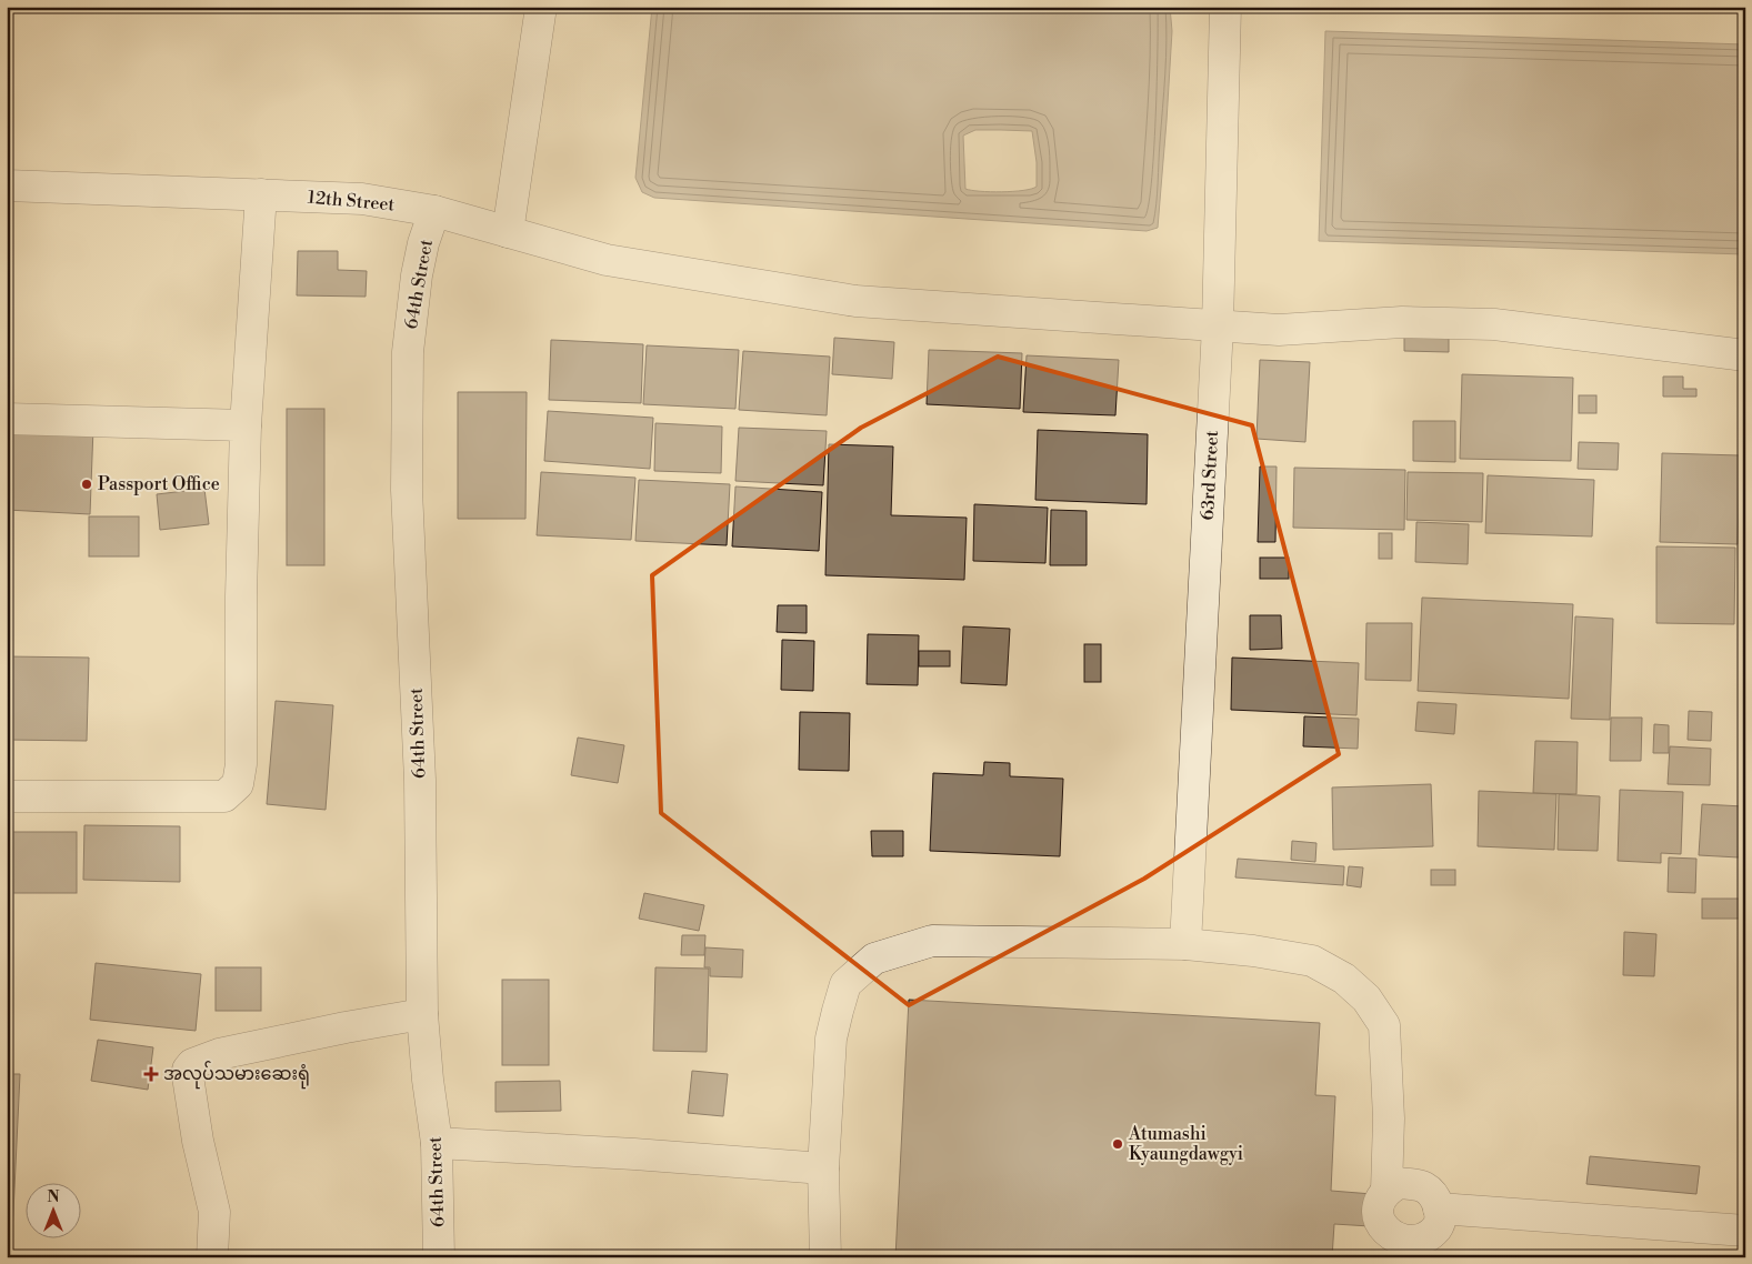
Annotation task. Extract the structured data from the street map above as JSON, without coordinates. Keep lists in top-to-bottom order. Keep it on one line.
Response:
{"streets":{"street":["12th Street","64th Street","63rd Street"]},"crossings":[["12th Street","64th Street"],["12th Street","63rd Street"]],"places":{"other":["Passport Office","Atumashi Kyaungdawgyi"],"health":["အလုပ်သမားဆေးရုံ"]},"north":"top"}
